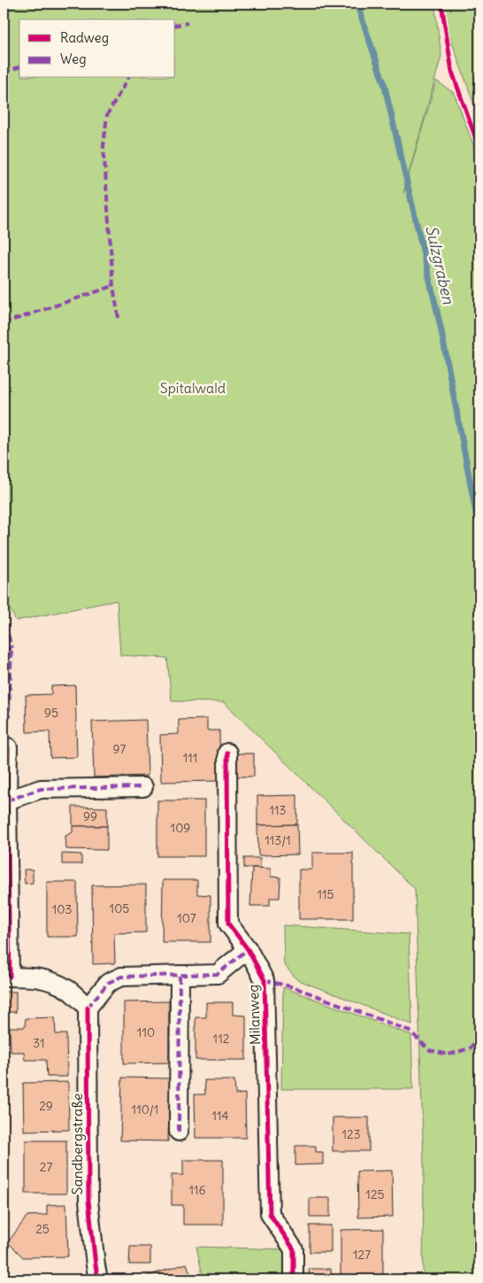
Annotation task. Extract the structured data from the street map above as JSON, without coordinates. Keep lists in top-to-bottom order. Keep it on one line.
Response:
{"streets":{"street":["Milanweg","Sandbergstraße"]},"water":["Sulzgraben"],"parks":["Spitalwald"],"house_numbers":["95","97","111","113","99","109","113/1","115","105","103","107","110","112","31","29","110/1","114","123","27","116","125","25","127"],"legend":["Radweg","Weg"]}
